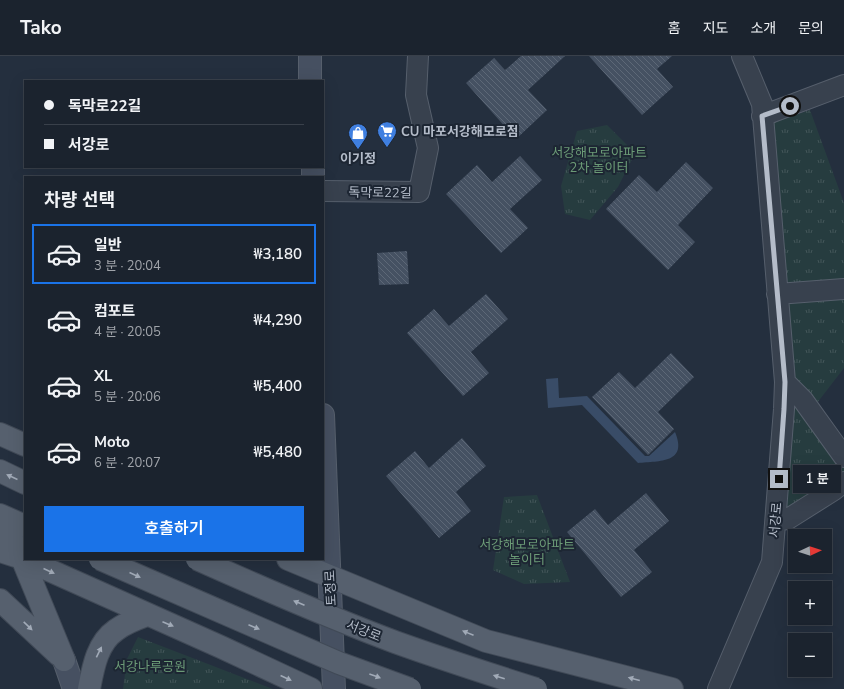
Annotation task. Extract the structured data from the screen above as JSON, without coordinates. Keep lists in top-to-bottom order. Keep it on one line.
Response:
{"streets":{"main road":["서강로","토정로"],"street":["독막로22길"]},"one_way":["서강로"],"parks":["서강해모로아파트 2차 놀이터","서강해모로아파트 놀이터","서강나루공원"],"places":{"supermarket":["CU 마포서강해모로점"],"shop":["이기정"]},"north":"right","page":{"header":"Tako","nav":["홈","지도","소개","문의"],"banner":["독막로22길","서강로"],"heading":"차량 선택","list":[{"name":"일반","note":"3 분 · 20:04","value":"₩3,180"},{"name":"컴포트","note":"4 분 · 20:05","value":"₩4,290"},{"name":"XL","note":"5 분 · 20:06","value":"₩5,400"},{"name":"Moto","note":"6 분 · 20:07","value":"₩5,480"}],"bubble":"1 분","buttons":"호출하기","map_buttons":["+","−"]}}
